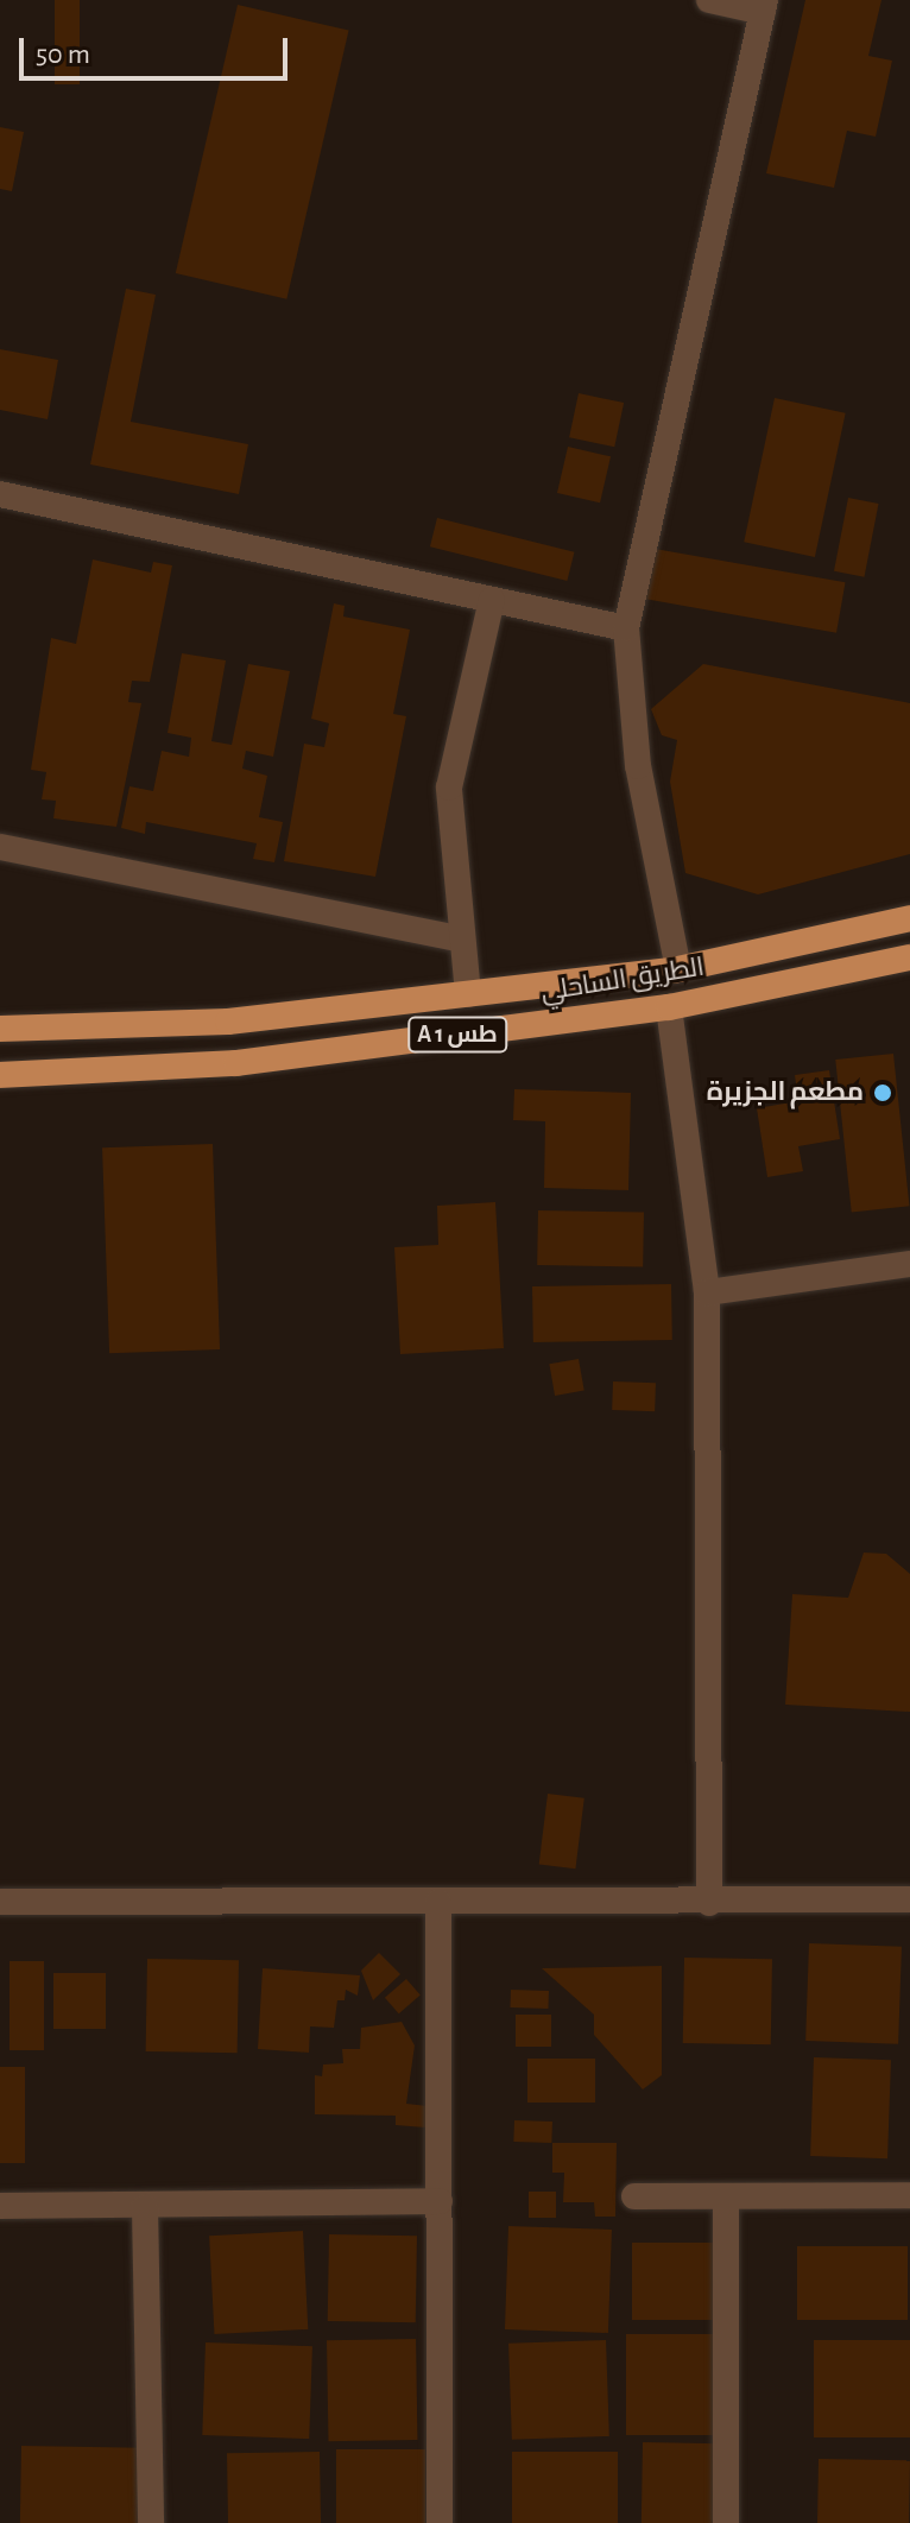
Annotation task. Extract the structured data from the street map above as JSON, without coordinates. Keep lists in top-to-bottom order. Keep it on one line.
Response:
{"streets":{"highway":["الطريق الساحلي","A 1 طس"]},"places":["مطعم الجزيرة"],"scale_bar":"50 m"}
